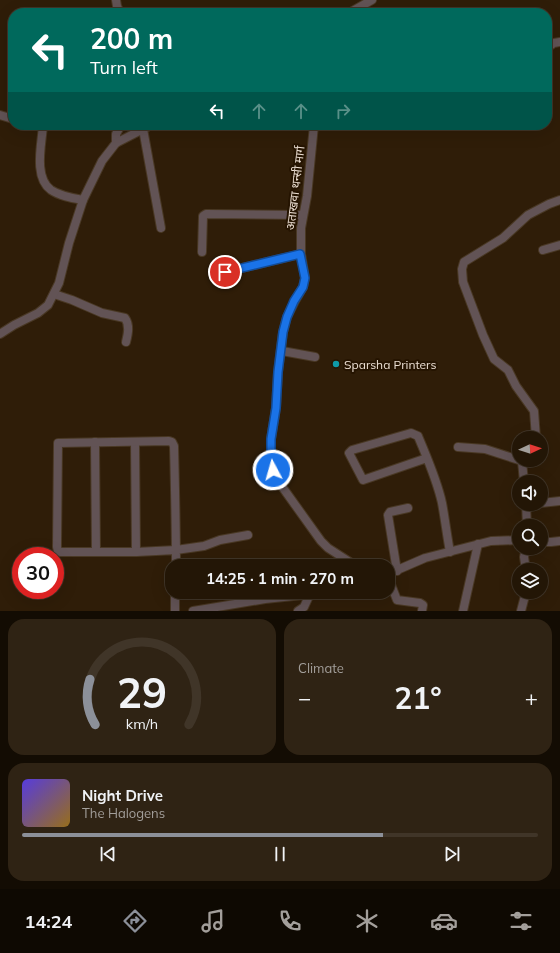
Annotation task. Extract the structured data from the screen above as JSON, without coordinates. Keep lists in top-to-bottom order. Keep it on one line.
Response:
{"streets":{"street":["अताखवा थन्सी मार्ग"]},"places":["Sparsha Printers"],"north":"right","page":{"turn":["200 m","Turn left"],"limit":"30","trip":"14:25 · 1 min · 270 m","tile":"Climate","heat":["−","21°","+"],"song":["Night Drive","The Halogens"],"tabs":"14:24","gauge":["29","km/h"]}}
